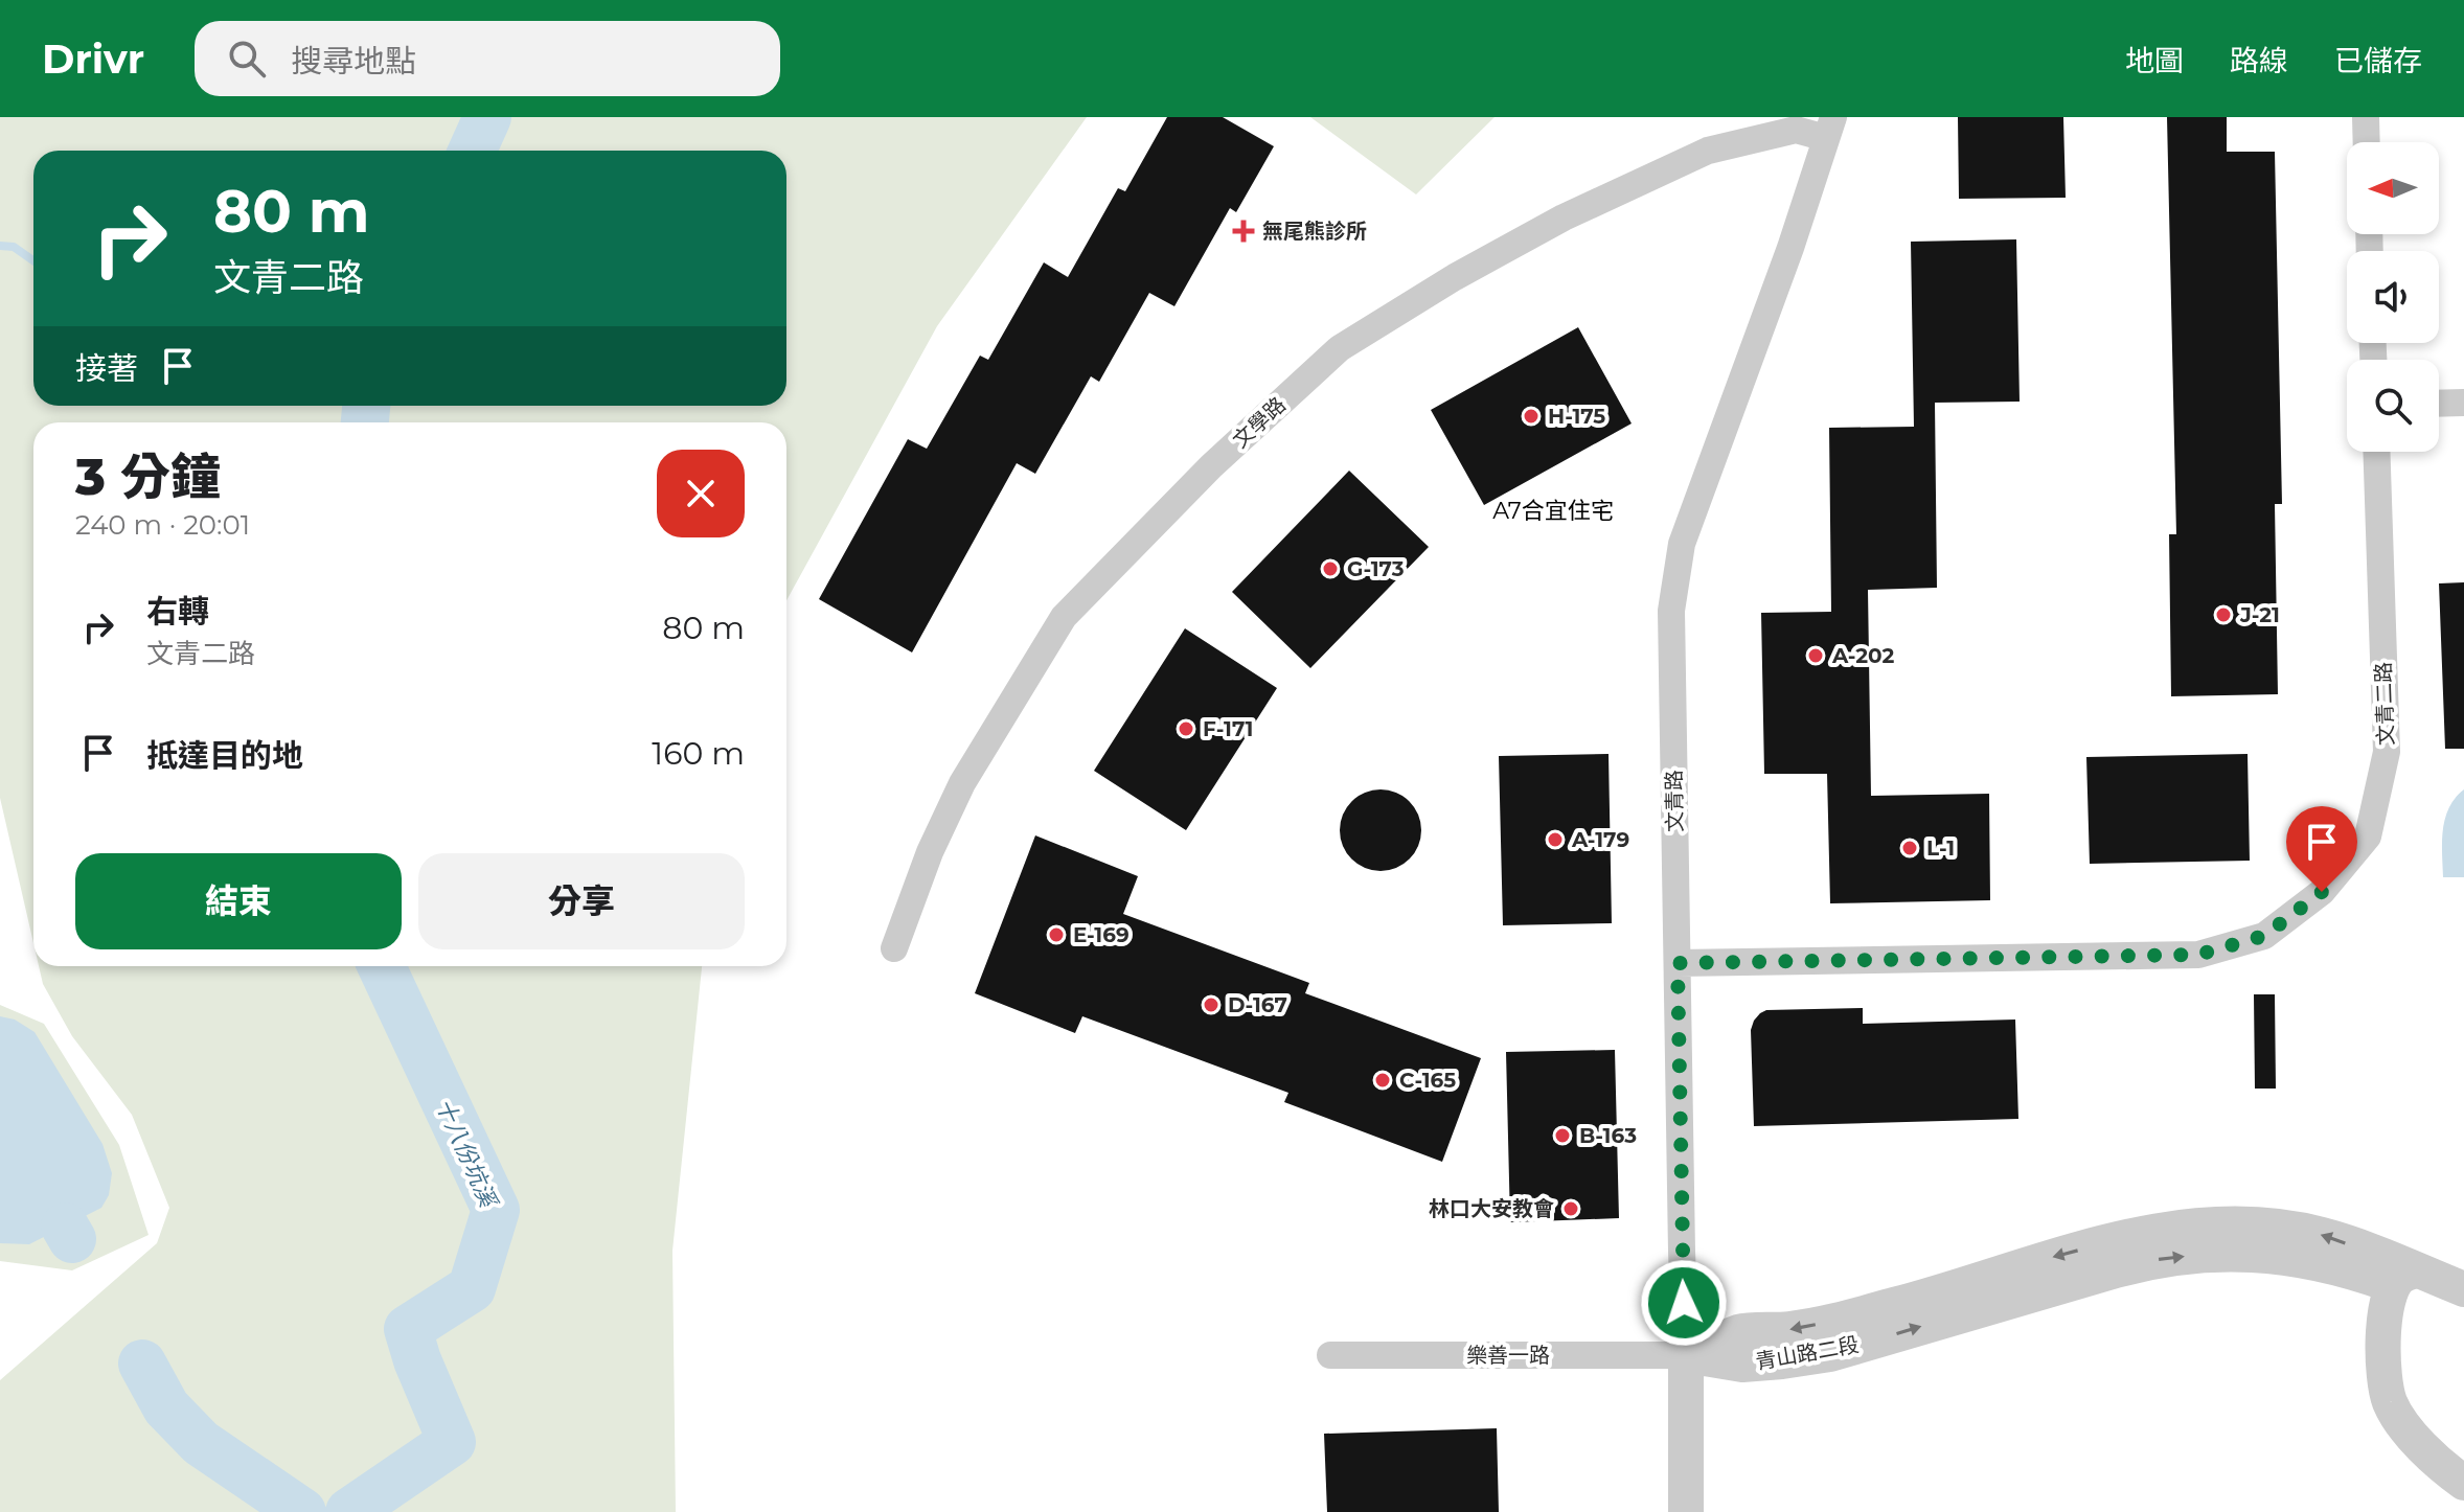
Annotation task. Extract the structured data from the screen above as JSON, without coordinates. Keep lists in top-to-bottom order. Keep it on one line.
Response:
{"streets":{"street":["文學路","文青二路","文青路","青山路二段","樂善一路"]},"crossings":[["文學路","文青路"],["文青二路","文青路"],["文青路","青山路二段"],["文青路","樂善一路"],["青山路二段","樂善一路"]],"districts":["A7合宜住宅"],"water":["十八份坑溪"],"places":{"health":["無尾熊診所"],"other":["H-175","G-173","J-21","A-202","F-171","A-179","L-1","E-169","D-167","C-165","B-163","林口大安教會"]},"north":"left","page":{"header":"Drivr","search":"搜尋地點","nav":["地圖","路線","已儲存"],"turn":["80 m","文青二路"],"then":"接著","heading":["3 分鐘","240 m · 20:01"],"list":[{"name":"右轉","note":"文青二路","value":"80 m"},{"name":"抵達目的地","value":"160 m"}],"buttons":["結束","分享"]}}
